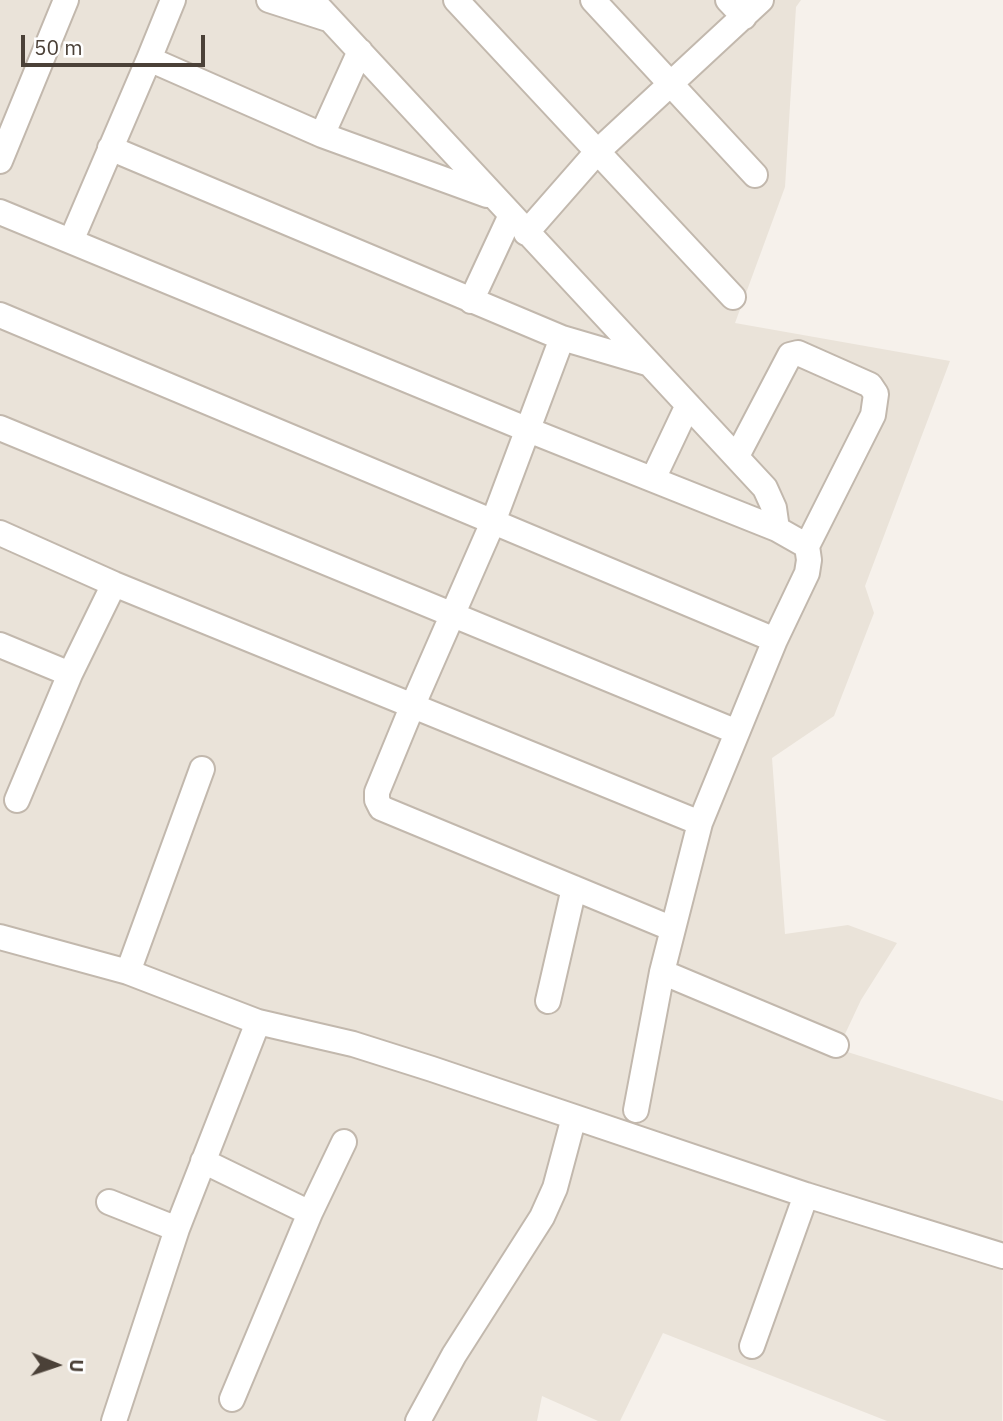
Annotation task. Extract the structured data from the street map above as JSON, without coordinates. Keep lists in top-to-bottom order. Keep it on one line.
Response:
{"scale_bar":"50 m","north":"right"}
